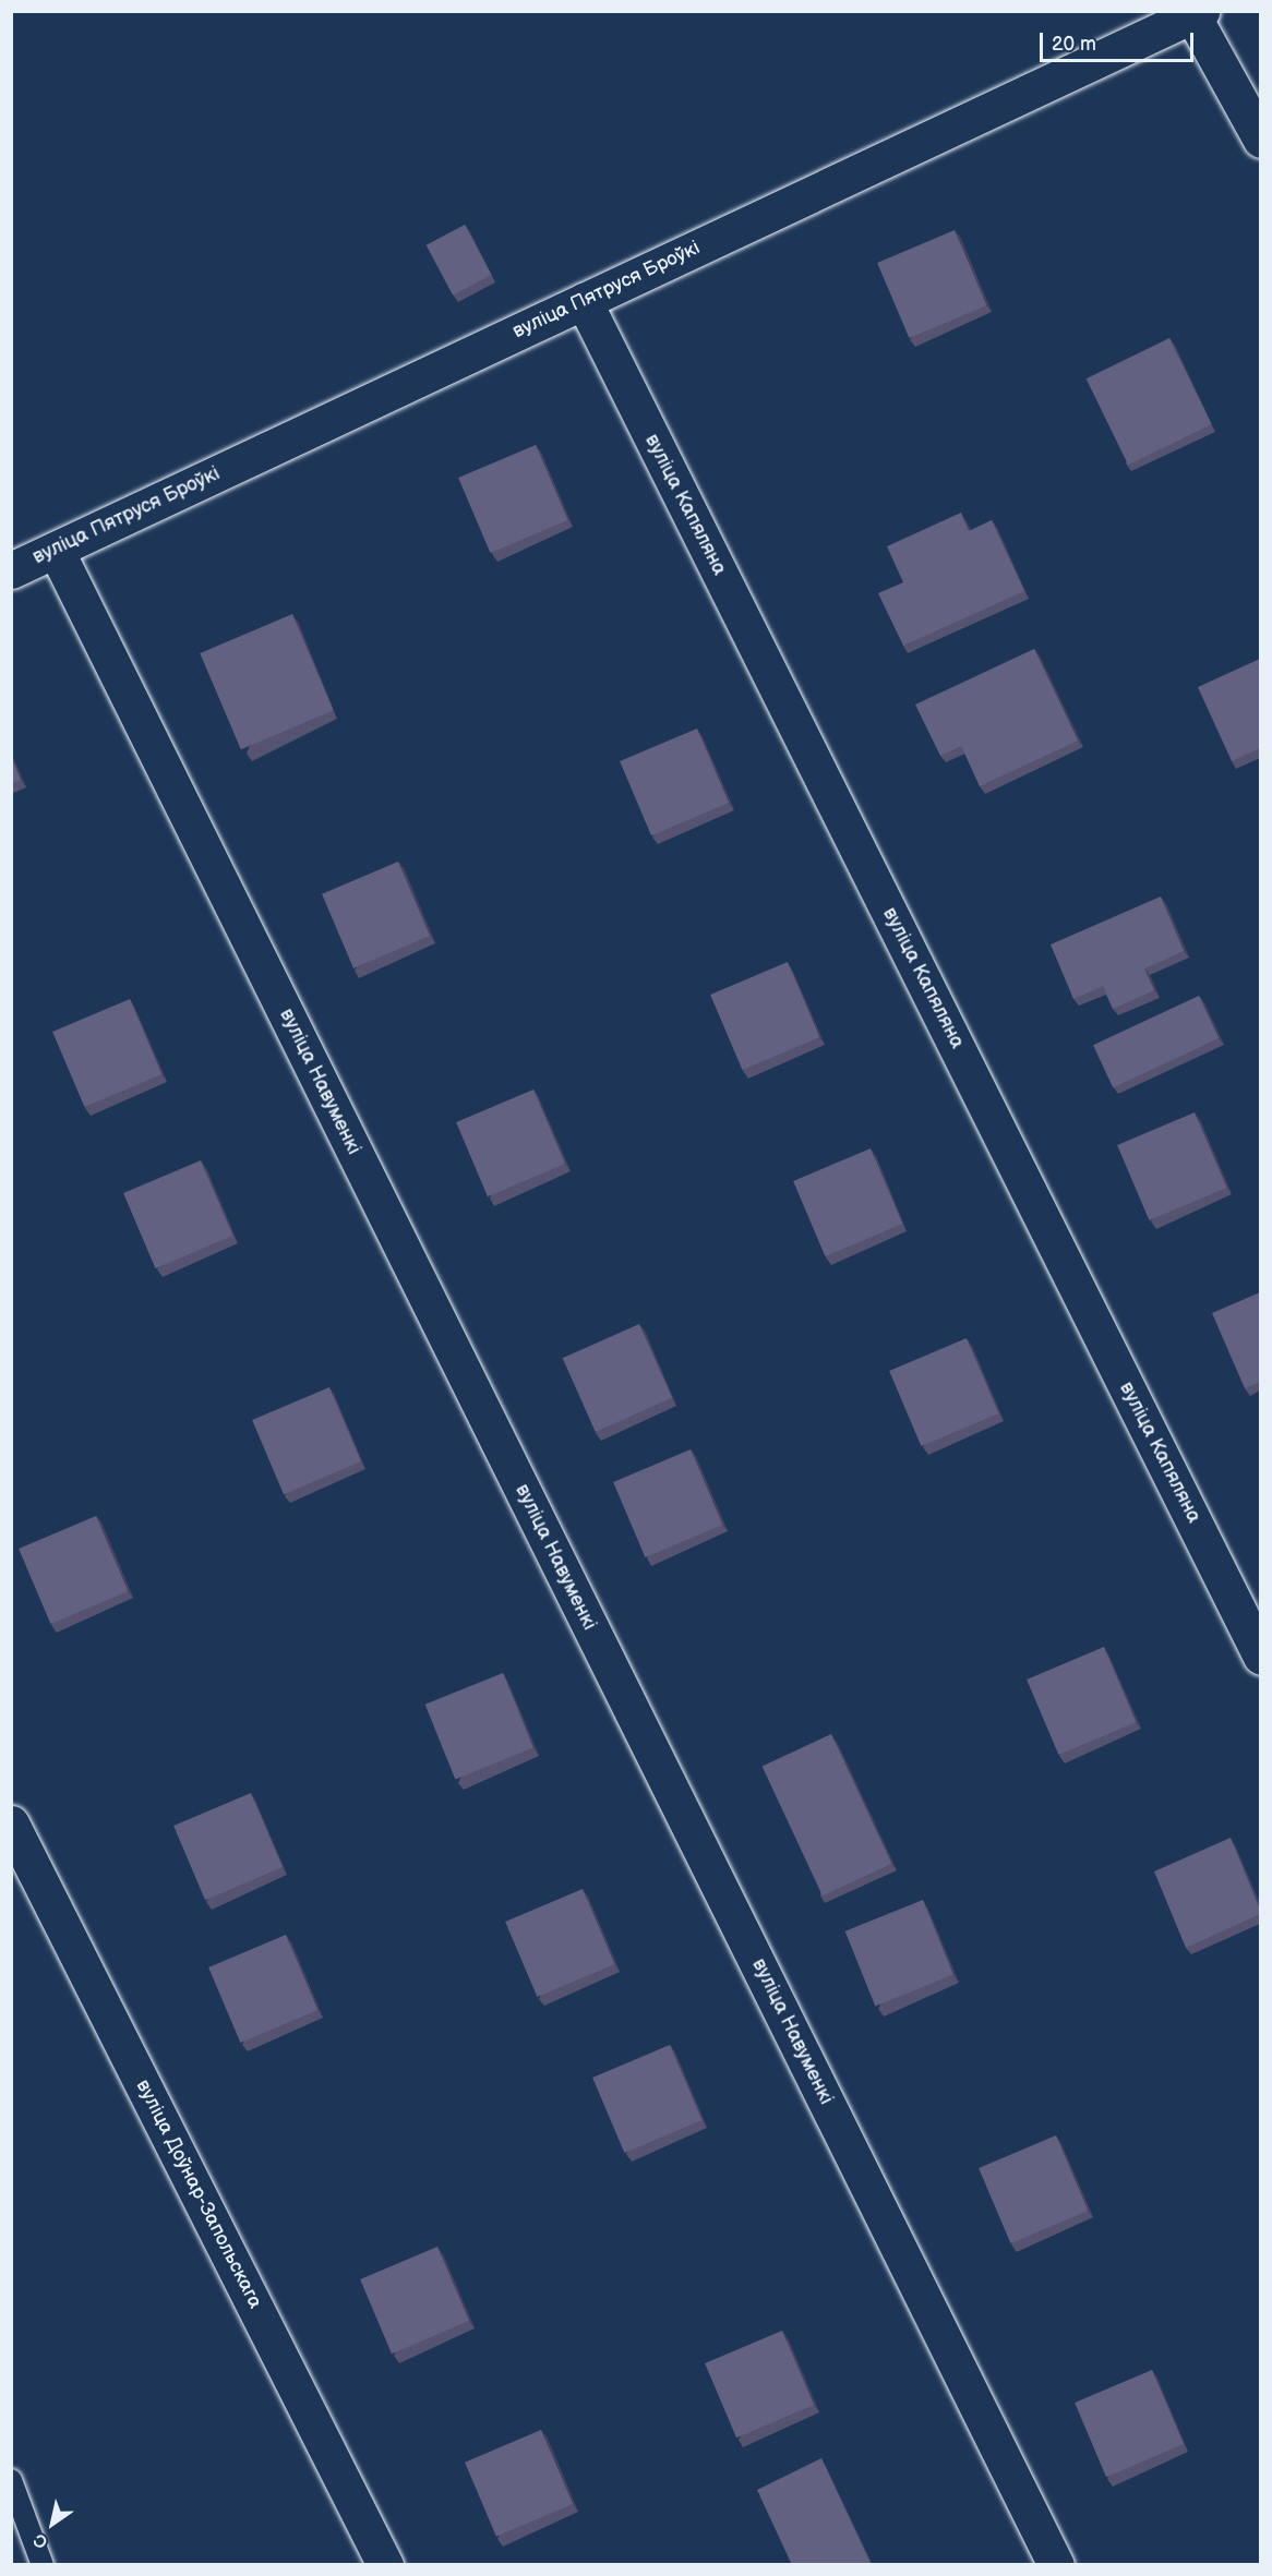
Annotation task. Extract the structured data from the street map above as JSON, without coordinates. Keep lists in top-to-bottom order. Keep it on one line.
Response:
{"streets":{"street":["вуліца Пятруся Броўкі","вуліца Капяляна","вуліца Навуменкі","вуліца Доўнар-Запольскага"]},"crossings":[["вуліца Пятруся Броўкі","вуліца Капяляна"],["вуліца Пятруся Броўкі","вуліца Навуменкі"]],"scale_bar":"20 m","north":"bottom left"}
